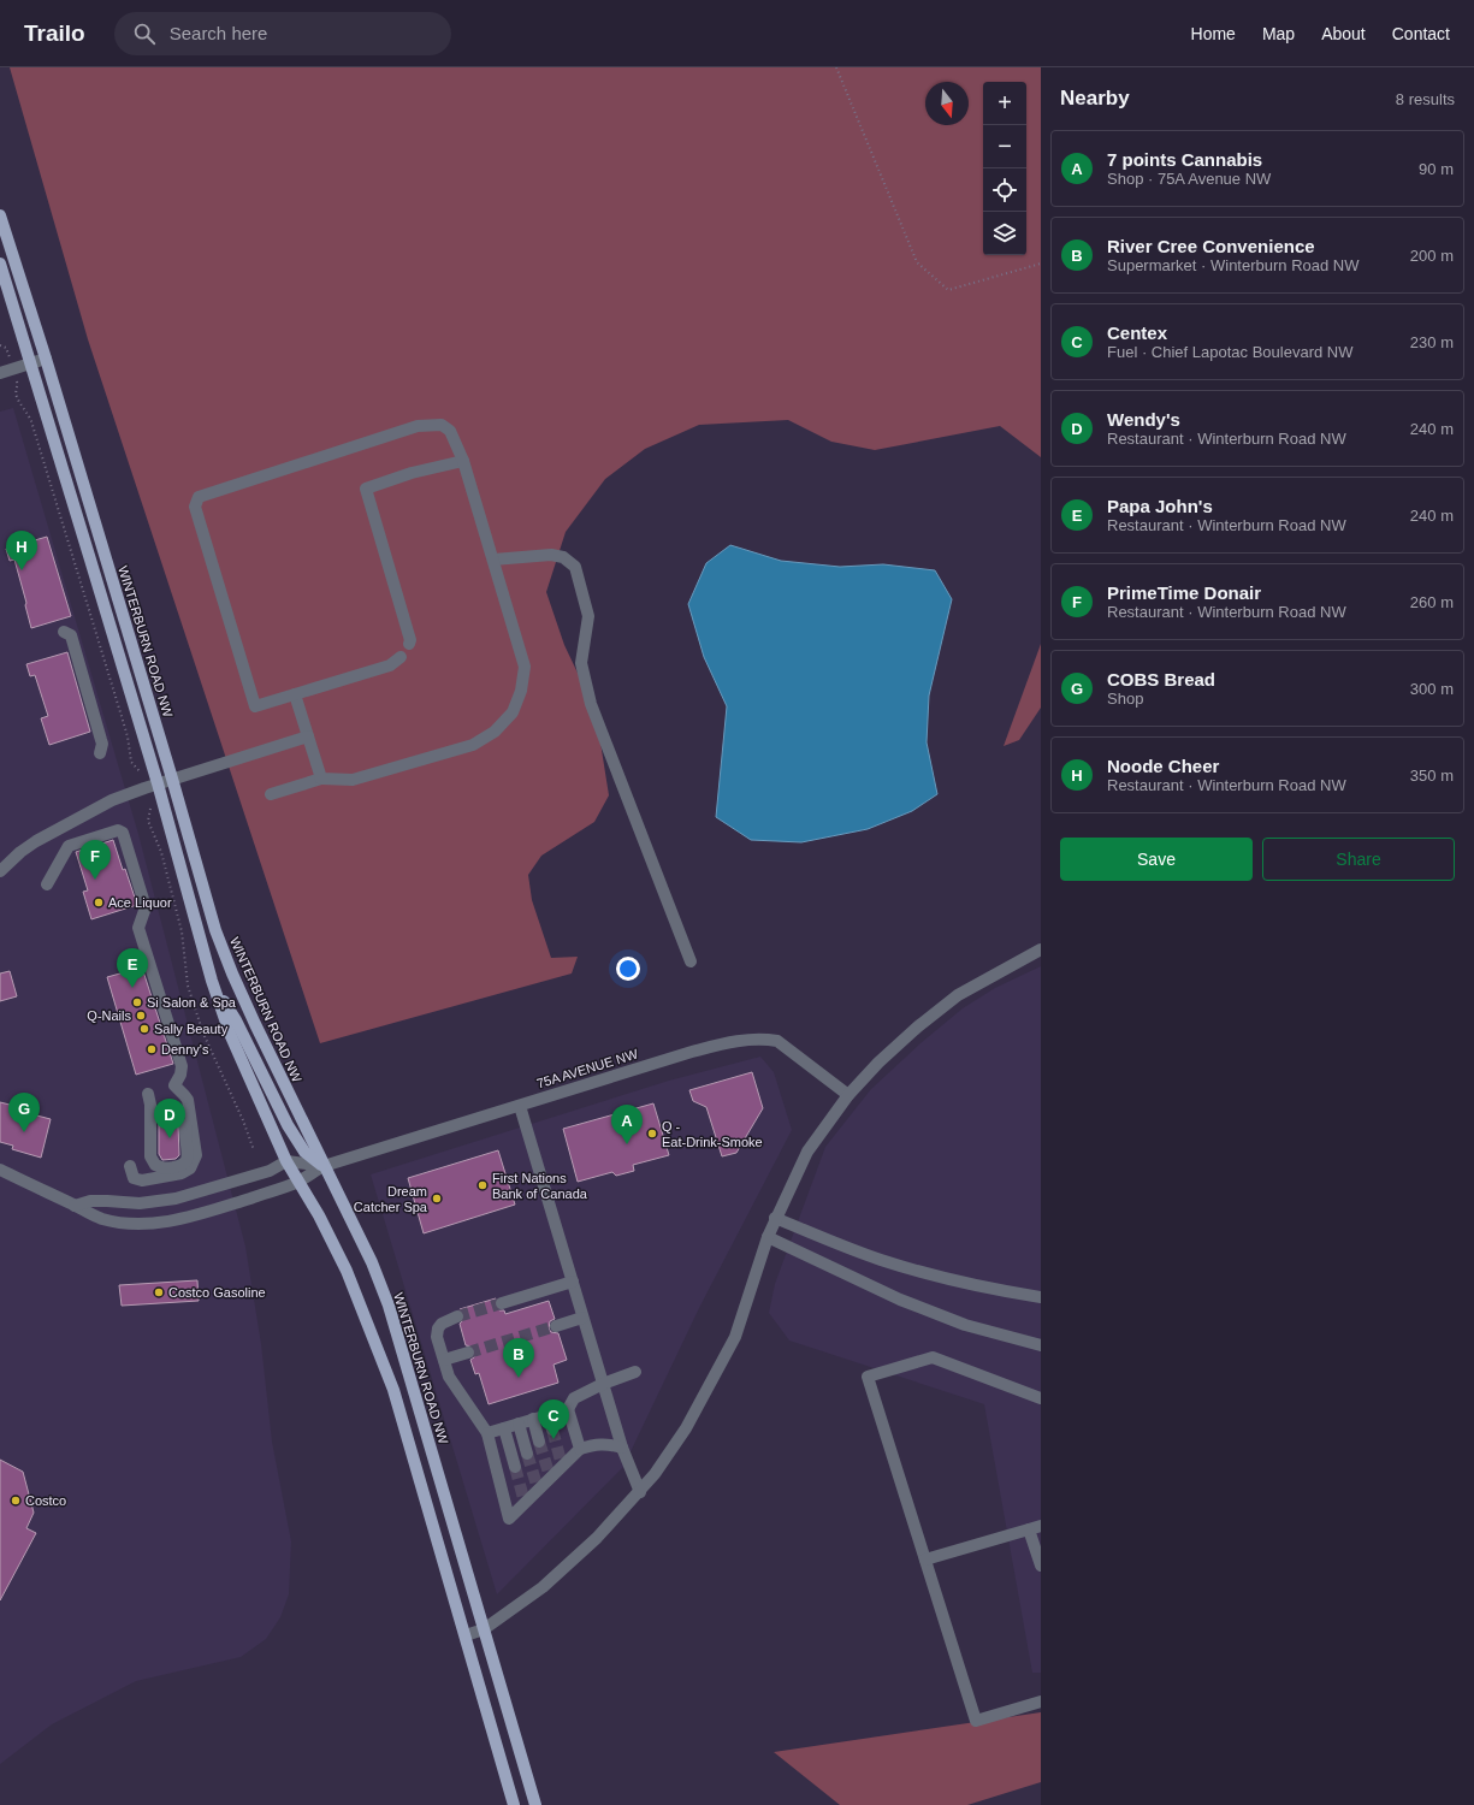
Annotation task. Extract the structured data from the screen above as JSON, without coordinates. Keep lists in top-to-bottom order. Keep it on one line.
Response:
{"streets":{"main road":["WINTERBURN ROAD NW"],"street":["75A AVENUE NW"]},"crossings":[["WINTERBURN ROAD NW","75A AVENUE NW"]],"places":["Ace Liquor","Si Salon & Spa","Q-Nails","Sally Beauty","Denny's","Q - Eat-Drink-Smoke","First Nations Bank of Canada","Dream Catcher Spa","Costco Gasoline","Costco"],"north":"bottom","page":{"header":"Trailo","search":"Search here","nav":["Home","Map","About","Contact"],"heading":["Nearby","8 results"],"map_buttons":["+","−"],"list":[{"mark":"A","name":"7 points Cannabis","note":"Shop · 75A Avenue NW","value":"90 m"},{"mark":"B","name":"River Cree Convenience","note":"Supermarket · Winterburn Road NW","value":"200 m"},{"mark":"C","name":"Centex","note":"Fuel · Chief Lapotac Boulevard NW","value":"230 m"},{"mark":"D","name":"Wendy's","note":"Restaurant · Winterburn Road NW","value":"240 m"},{"mark":"E","name":"Papa John's","note":"Restaurant · Winterburn Road NW","value":"240 m"},{"mark":"F","name":"PrimeTime Donair","note":"Restaurant · Winterburn Road NW","value":"260 m"},{"mark":"G","name":"COBS Bread","note":"Shop","value":"300 m"},{"mark":"H","name":"Noode Cheer","note":"Restaurant · Winterburn Road NW","value":"350 m"}],"pins":["H","F","E","G","D","A","B","C"],"buttons":["Save","Share"]}}
